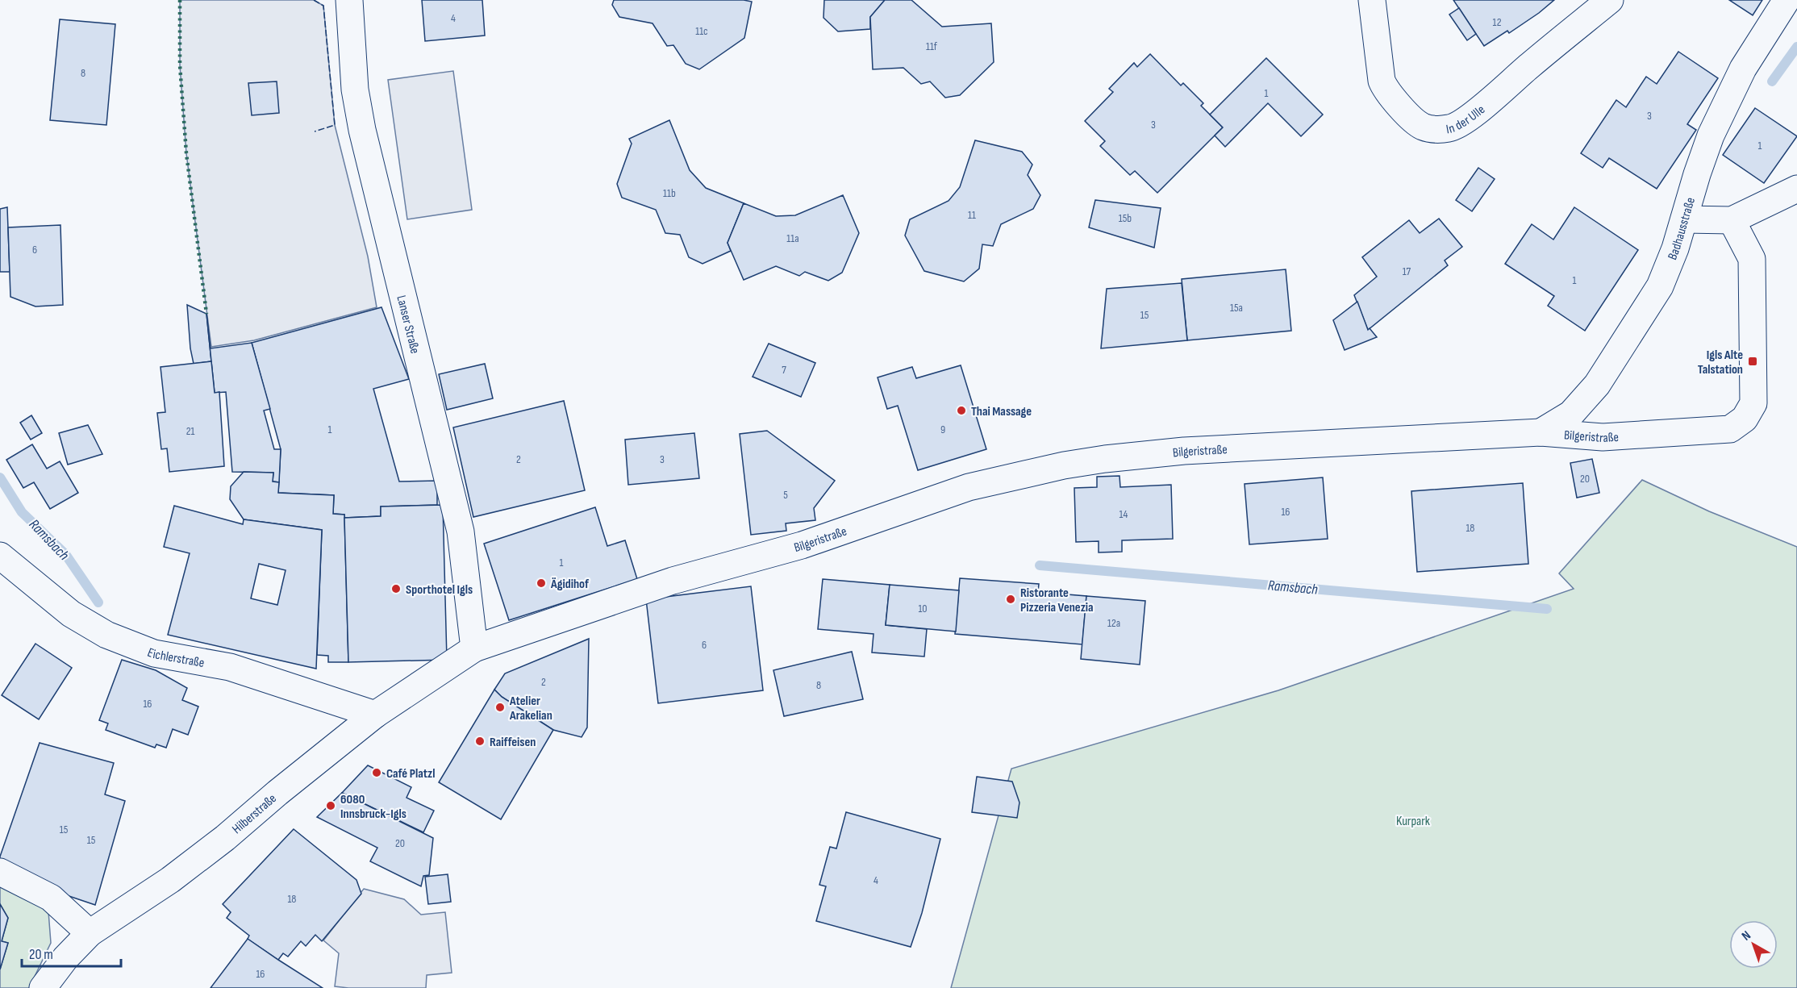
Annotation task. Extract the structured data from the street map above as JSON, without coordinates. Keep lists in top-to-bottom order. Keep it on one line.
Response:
{"streets":{"street":["In der Ulle","Badhausstraße","Lanser Straße","Bilgeristraße","Eichlerstraße","Hilberstraße"]},"crossings":[["Badhausstraße","Bilgeristraße"],["Lanser Straße","Bilgeristraße"],["Lanser Straße","Hilberstraße"],["Bilgeristraße","Hilberstraße"],["Eichlerstraße","Hilberstraße"]],"water":["Ramsbach"],"parks":["Kurpark"],"places":{"transit":["Igls Alte Talstation"],"other":["Thai Massage","Ägidihof","Sporthotel Igls","Ristorante Pizzeria Venezia","Atelier Arakelian","Raiffeisen","Café Platzl","6080 Innsbruck-Igls"]},"house_numbers":["4","12","11c","11f","8","1","3","3","1","11b","11","15b","11a","6","17","1","15a","15","7","1","9","21","2","3","20","5","16","14","18","1","10","12a","6","2","8","16","15","15","20","4","18","16"],"scale_bar":"20 m","north":"top left"}
